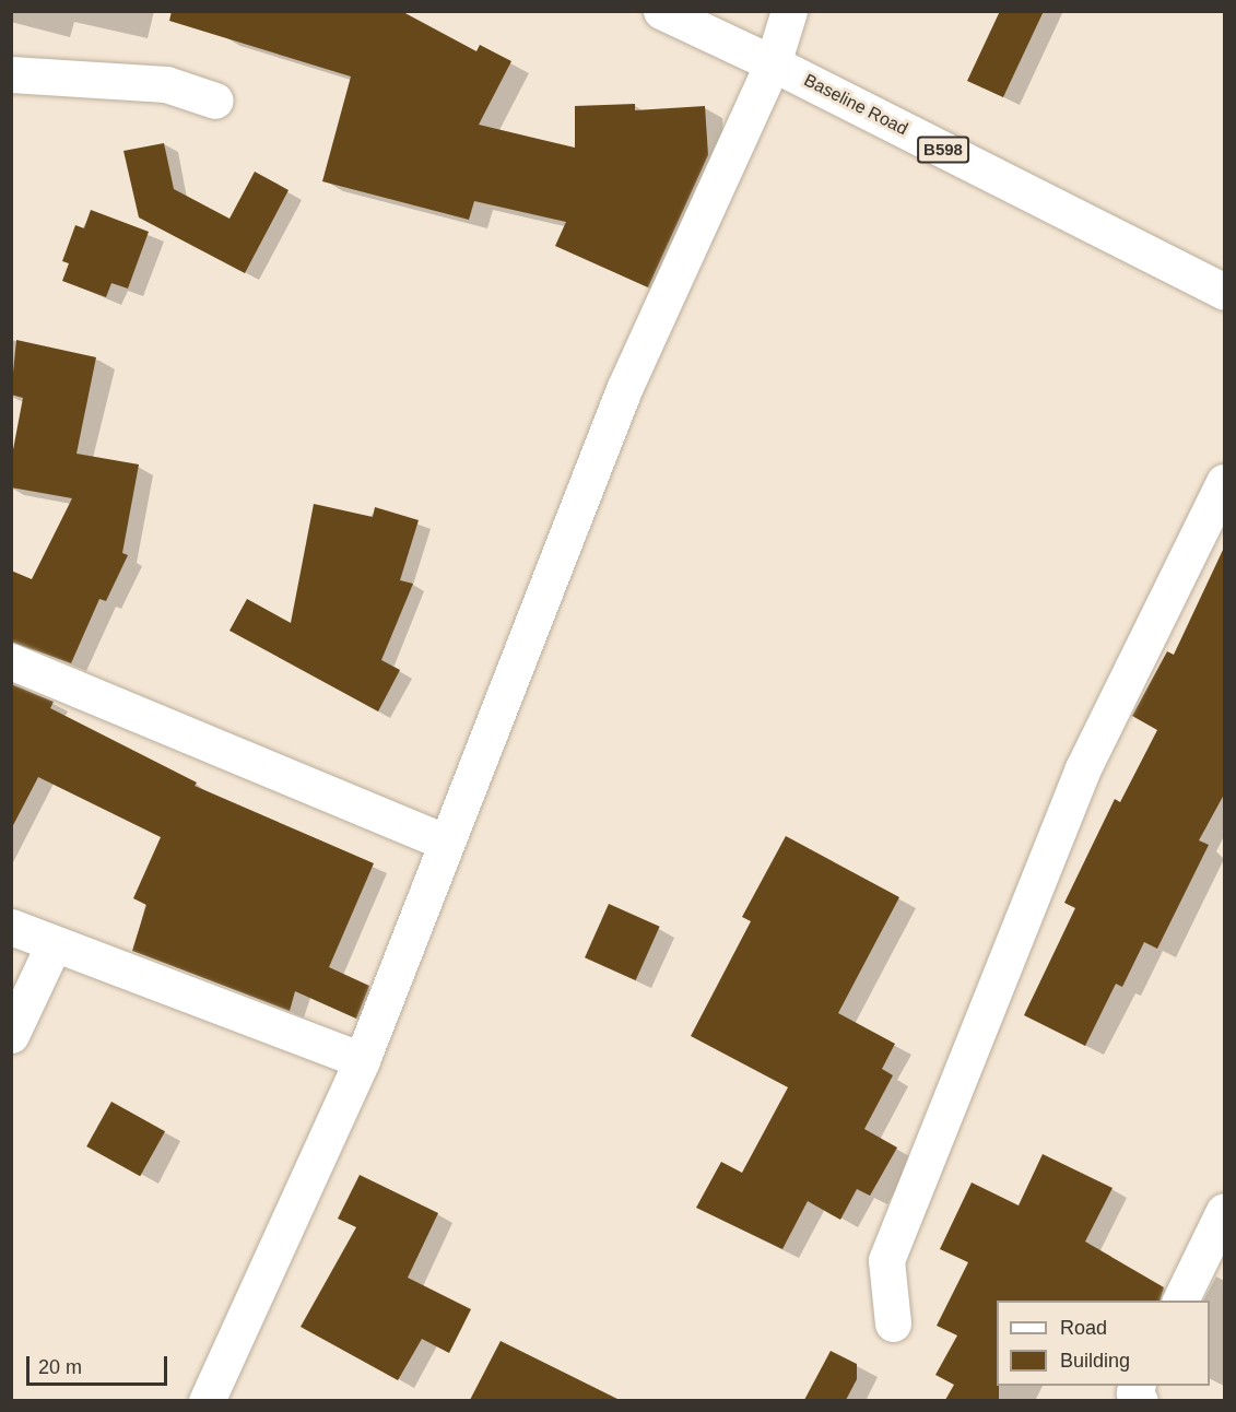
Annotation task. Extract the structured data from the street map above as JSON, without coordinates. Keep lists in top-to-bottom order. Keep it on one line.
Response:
{"streets":{"street":["Baseline Road","B598"]},"legend":["Road","Building"],"scale_bar":"20 m"}
